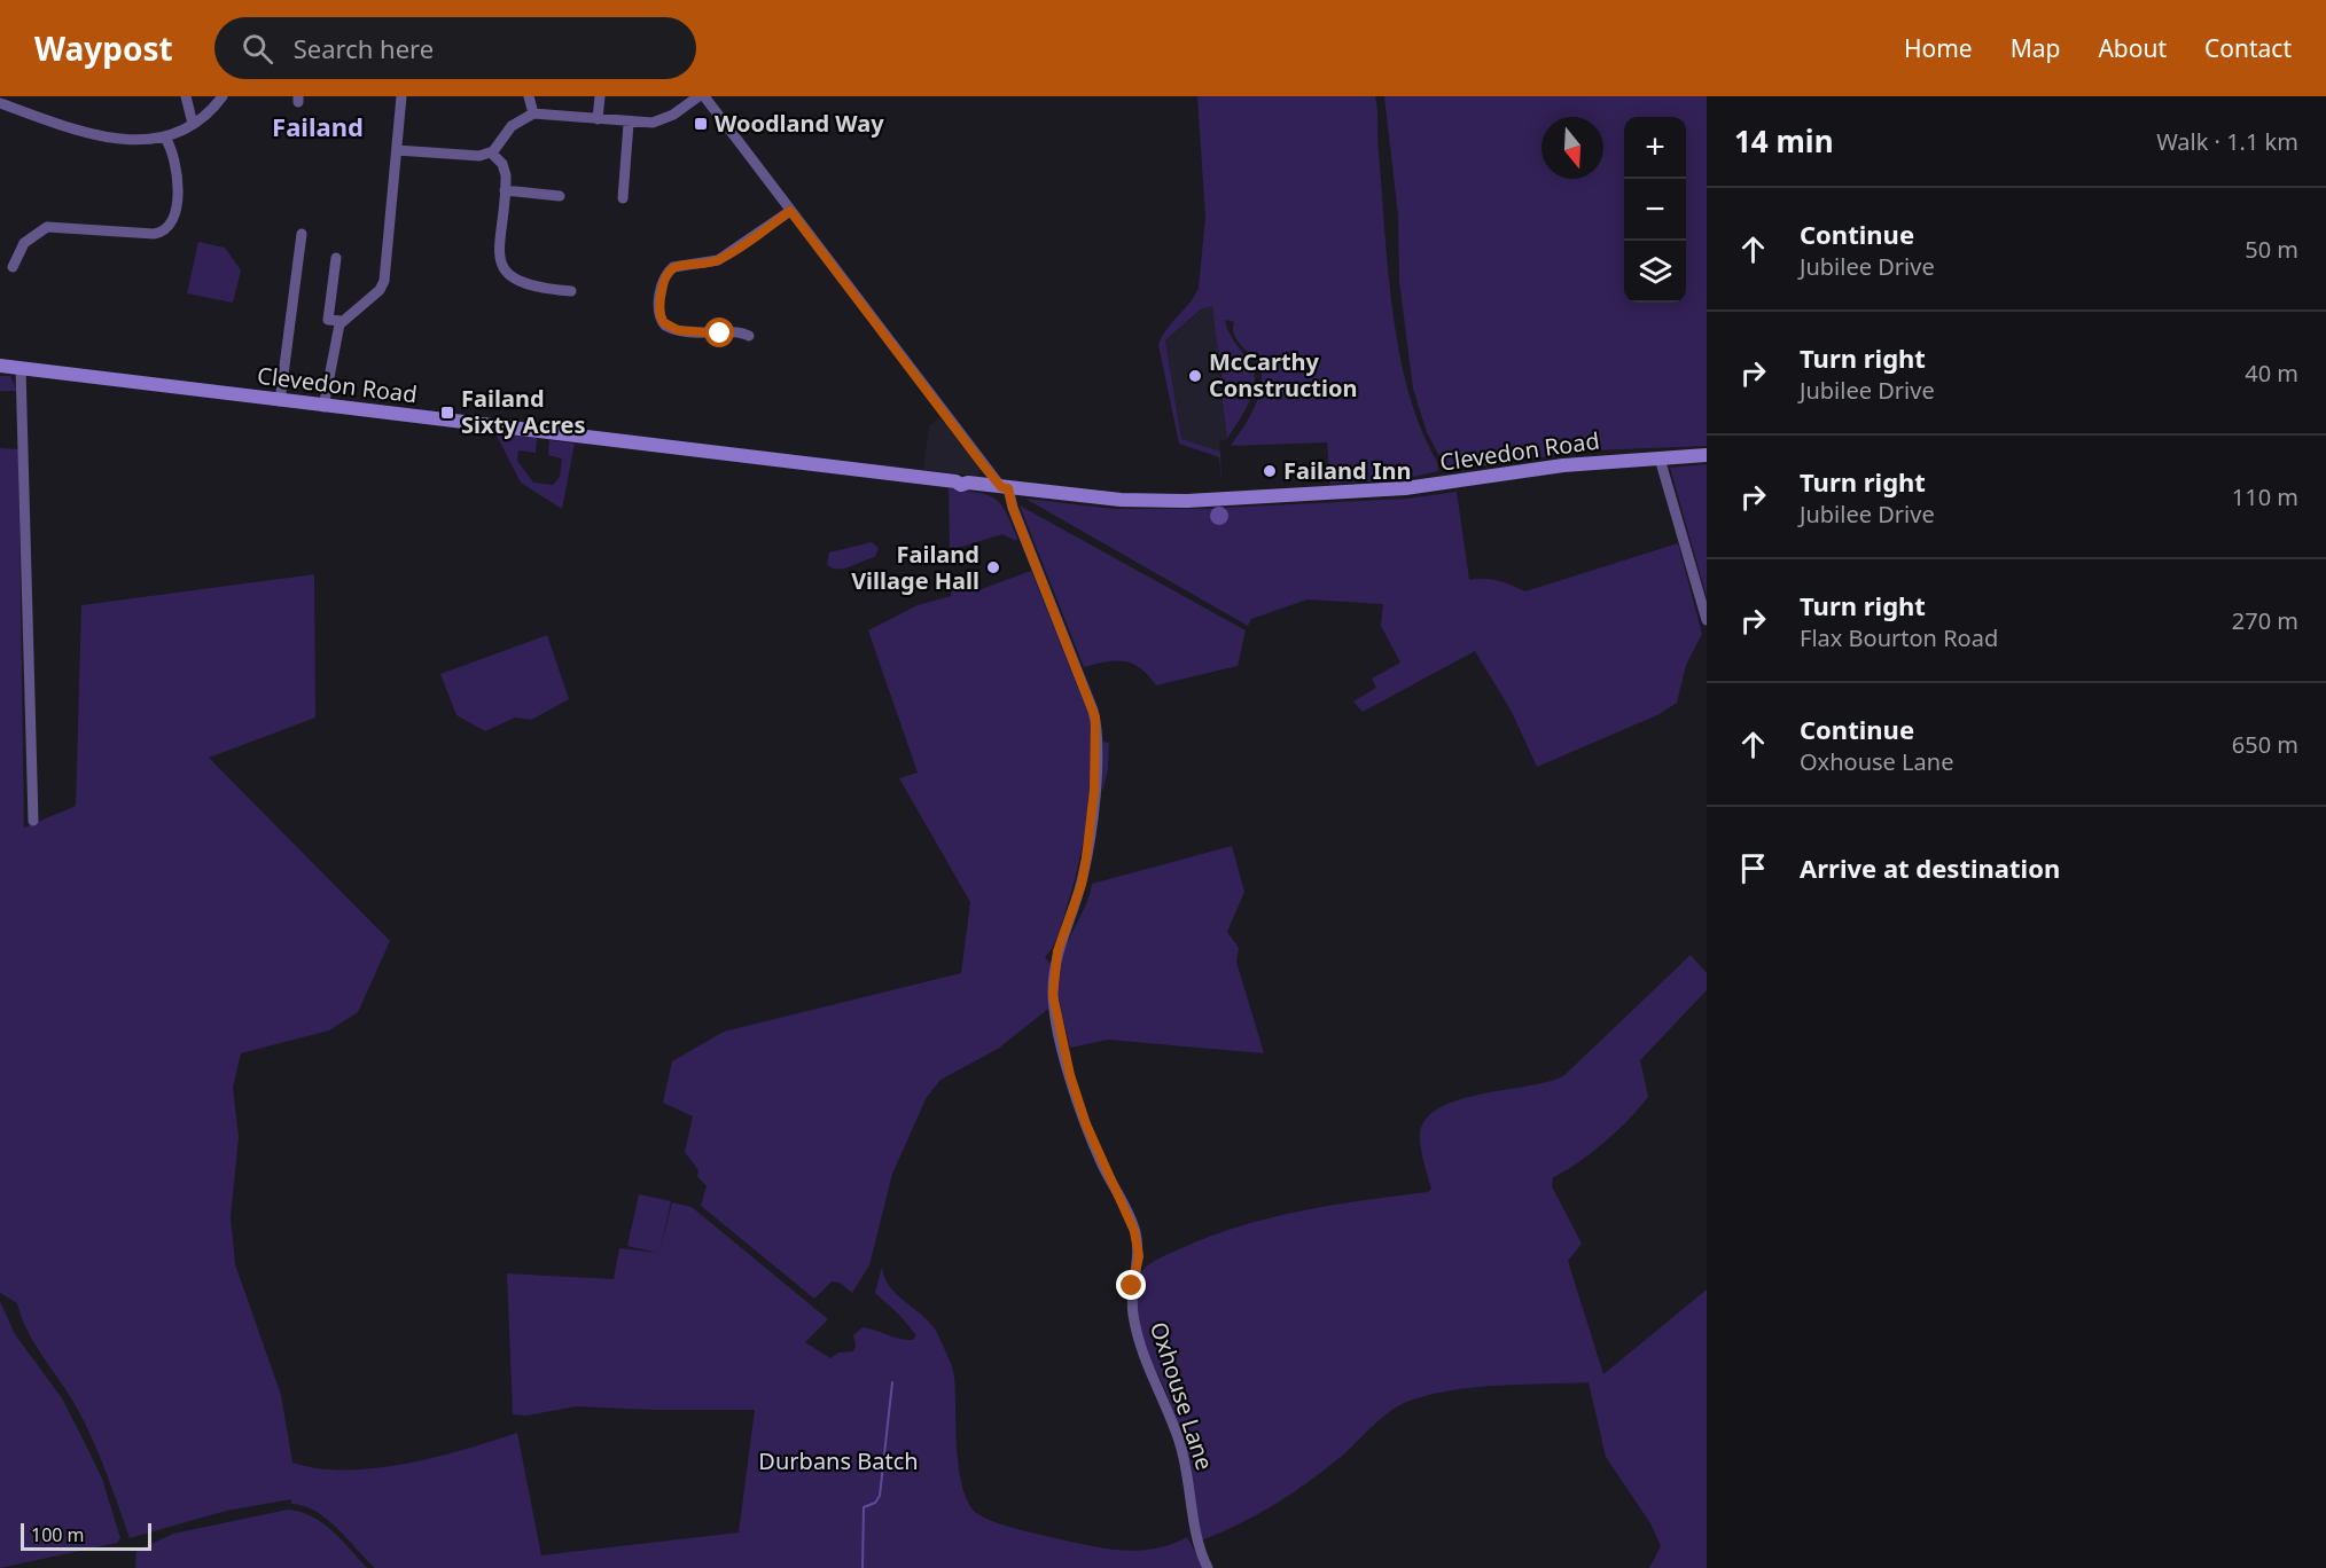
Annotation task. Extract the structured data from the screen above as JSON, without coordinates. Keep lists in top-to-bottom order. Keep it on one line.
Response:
{"streets":{"main road":["Clevedon Road"],"street":["Oxhouse Lane"]},"crossings":[["Clevedon Road","Oxhouse Lane"]],"districts":["Failand"],"parks":["Durbans Batch"],"places":{"transit":["Woodland Way","Failand Sixty Acres"],"other":["McCarthy Construction","Failand Inn","Failand Village Hall"]},"scale_bar":"100 m","north":"bottom","page":{"header":"Waypost","search":"Search here","nav":["Home","Map","About","Contact"],"heading":["14 min","Walk · 1.1 km"],"map_buttons":["+","−"],"list":[["Continue","Jubilee Drive","50 m"],["Turn right","Jubilee Drive","40 m"],["Turn right","Jubilee Drive","110 m"],["Turn right","Flax Bourton Road","270 m"],["Continue","Oxhouse Lane","650 m"],"Arrive at destination"],"scale":"100 m"}}
